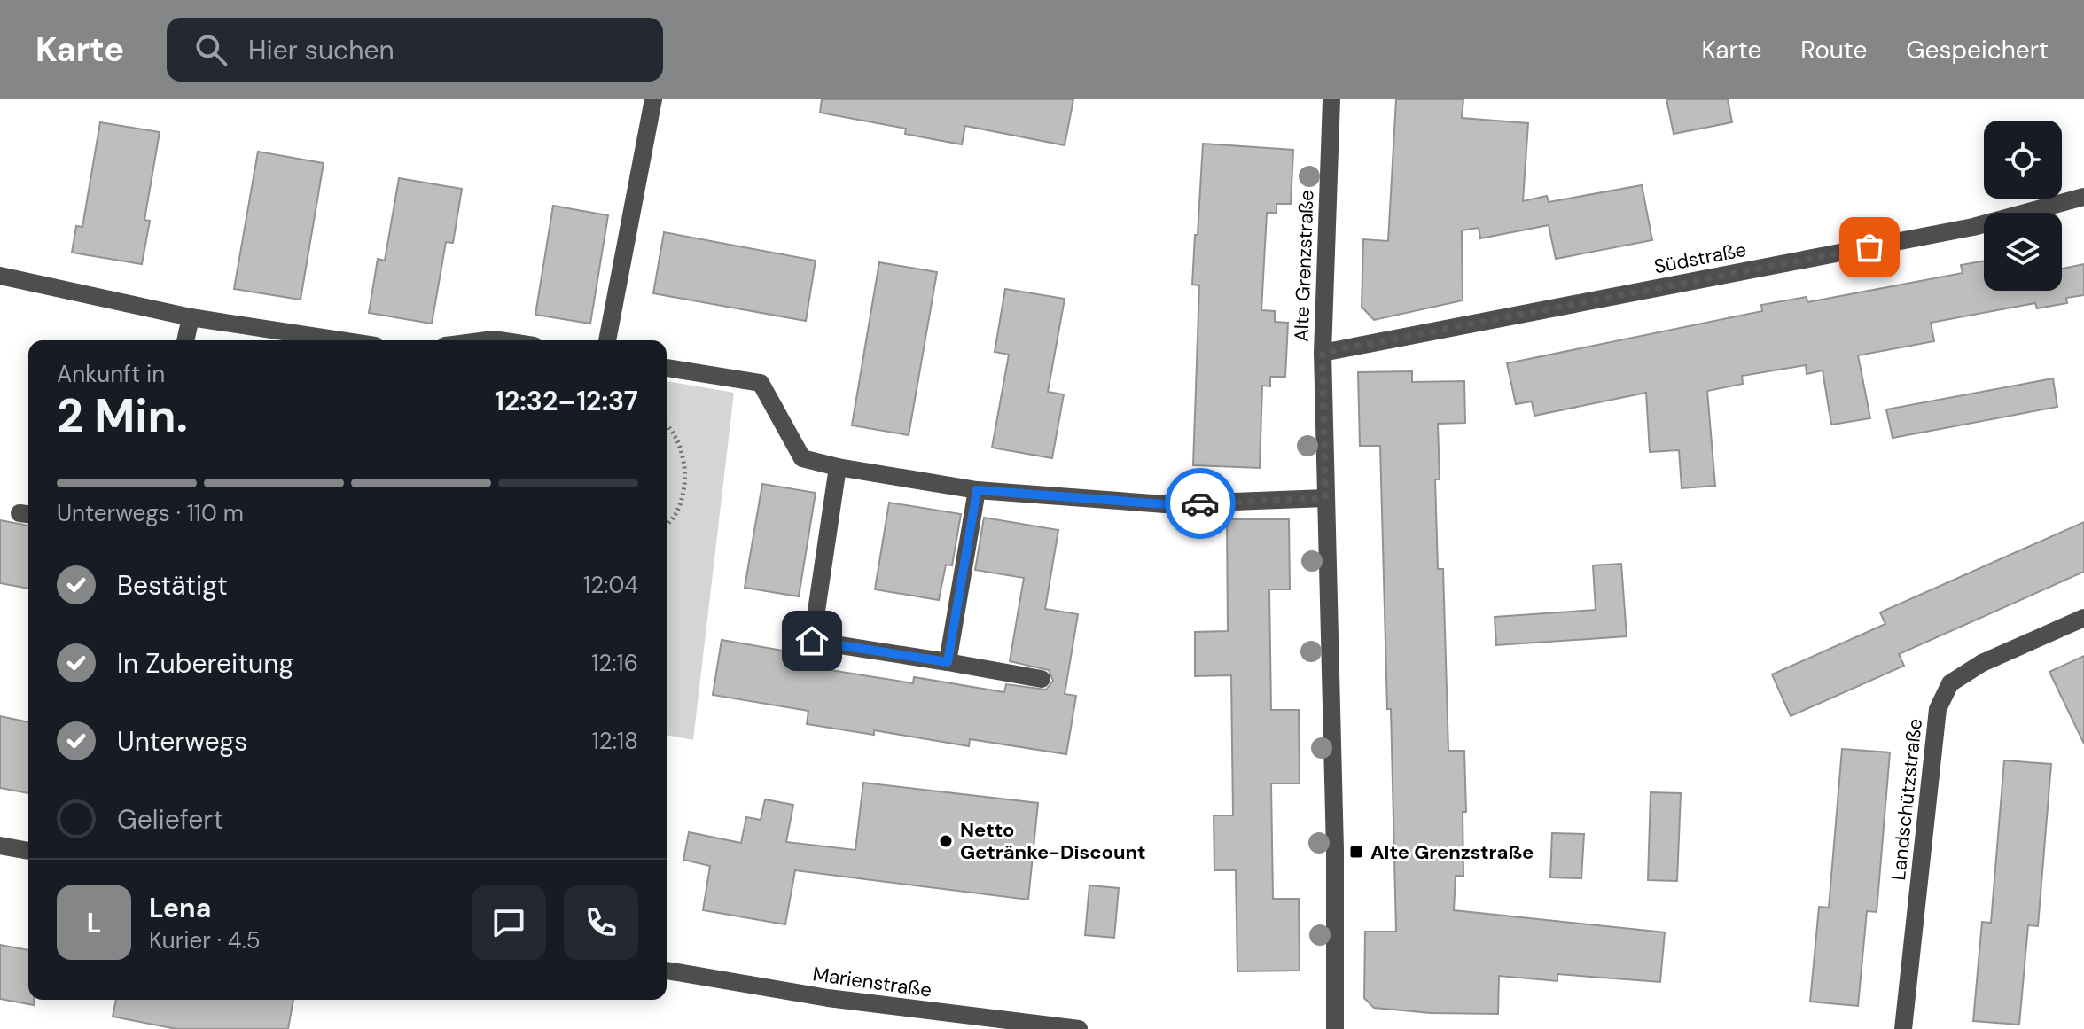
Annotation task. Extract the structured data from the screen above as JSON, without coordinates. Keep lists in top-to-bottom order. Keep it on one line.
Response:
{"streets":{"street":["Südstraße","Alte Grenzstraße","Landschützstraße","Marienstraße"]},"crossings":[["Südstraße","Alte Grenzstraße"]],"places":{"other":["Netto Getränke-Discount"],"transit":["Alte Grenzstraße"]},"page":{"header":"Karte","search":"Hier suchen","nav":["Karte","Route","Gespeichert"],"heading":["2 Min.","Ankunft in","12:32–12:37"],"panel":["Lena","Kurier · 4.5"],"bar":"Unterwegs · 110 m","list":[["Bestätigt","12:04"],["In Zubereitung","12:16"],["Unterwegs","12:18"],"Geliefert"],"round":"L"}}
